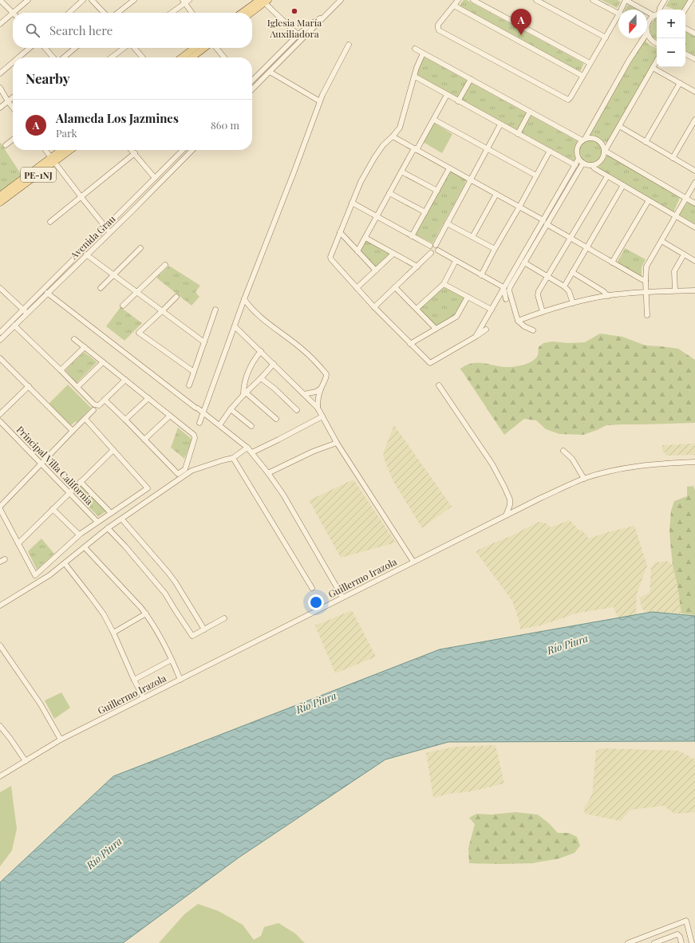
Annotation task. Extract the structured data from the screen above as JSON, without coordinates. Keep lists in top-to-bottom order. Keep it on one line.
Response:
{"streets":{"main road":["PE-1NJ"],"street":["Avenida Grau","Principal Villa California","Guillermo Irazola"]},"water":["Río Piura"],"places":["Iglesia María Auxiliadora"],"north":"bottom","page":{"pins":"A","map_buttons":["+","−"],"search":"Search here","heading":"Nearby","list":[{"mark":"A","name":"Alameda Los Jazmines","note":"Park","value":"860 m"}]}}
